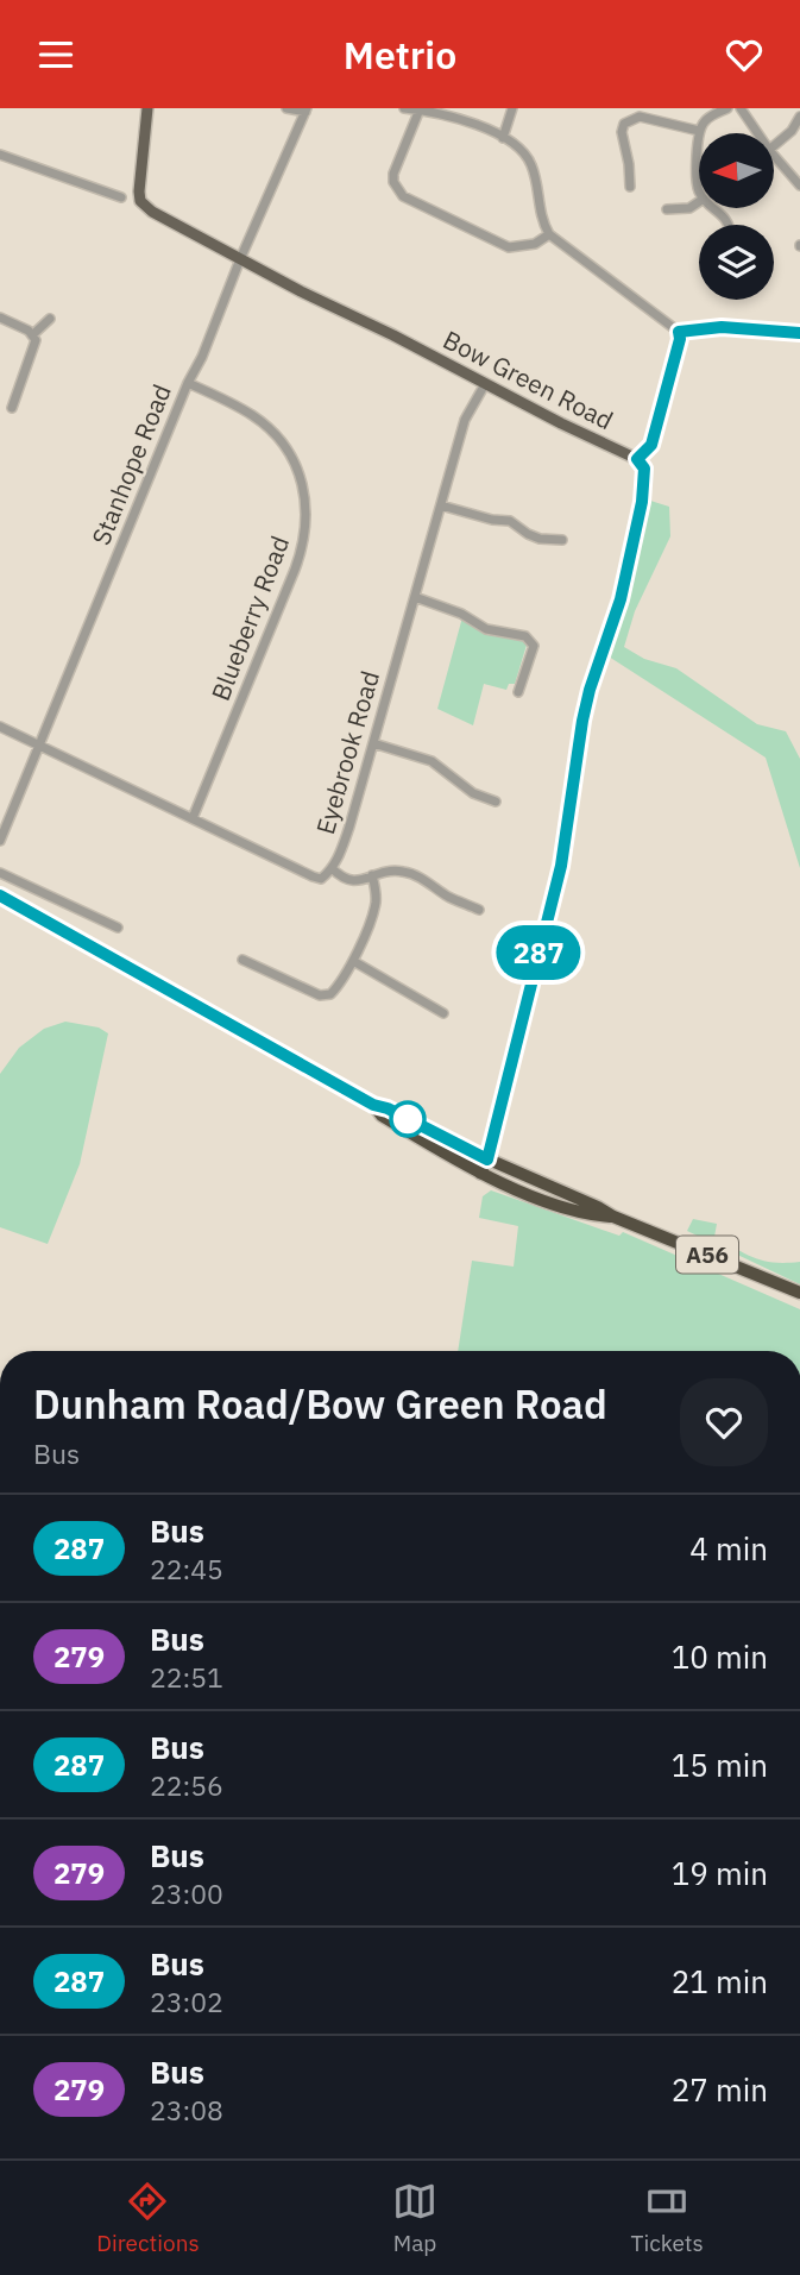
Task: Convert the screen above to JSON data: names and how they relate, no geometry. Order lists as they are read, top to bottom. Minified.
{"streets":{"highway":["A56"],"main road":["Bow Green Road"],"street":["Stanhope Road","Blueberry Road","Eyebrook Road"]},"crossings":[["Bow Green Road","Stanhope Road"],["Bow Green Road","Eyebrook Road"],["Stanhope Road","Blueberry Road"],["Stanhope Road","Eyebrook Road"],["Blueberry Road","Eyebrook Road"]],"lines":["bus line 287"],"north":"left","page":{"header":"Metrio","on_map":"287","heading":["Dunham Road/Bow Green Road","Bus"],"list":[{"mark":"287","name":"Bus","note":"22:45","value":"4 min"},{"mark":"279","name":"Bus","note":"22:51","value":"10 min"},{"mark":"287","name":"Bus","note":"22:56","value":"15 min"},{"mark":"279","name":"Bus","note":"23:00","value":"19 min"},{"mark":"287","name":"Bus","note":"23:02","value":"21 min"},{"mark":"279","name":"Bus","note":"23:08","value":"27 min"}],"tabs":["Directions","Map","Tickets"]}}
